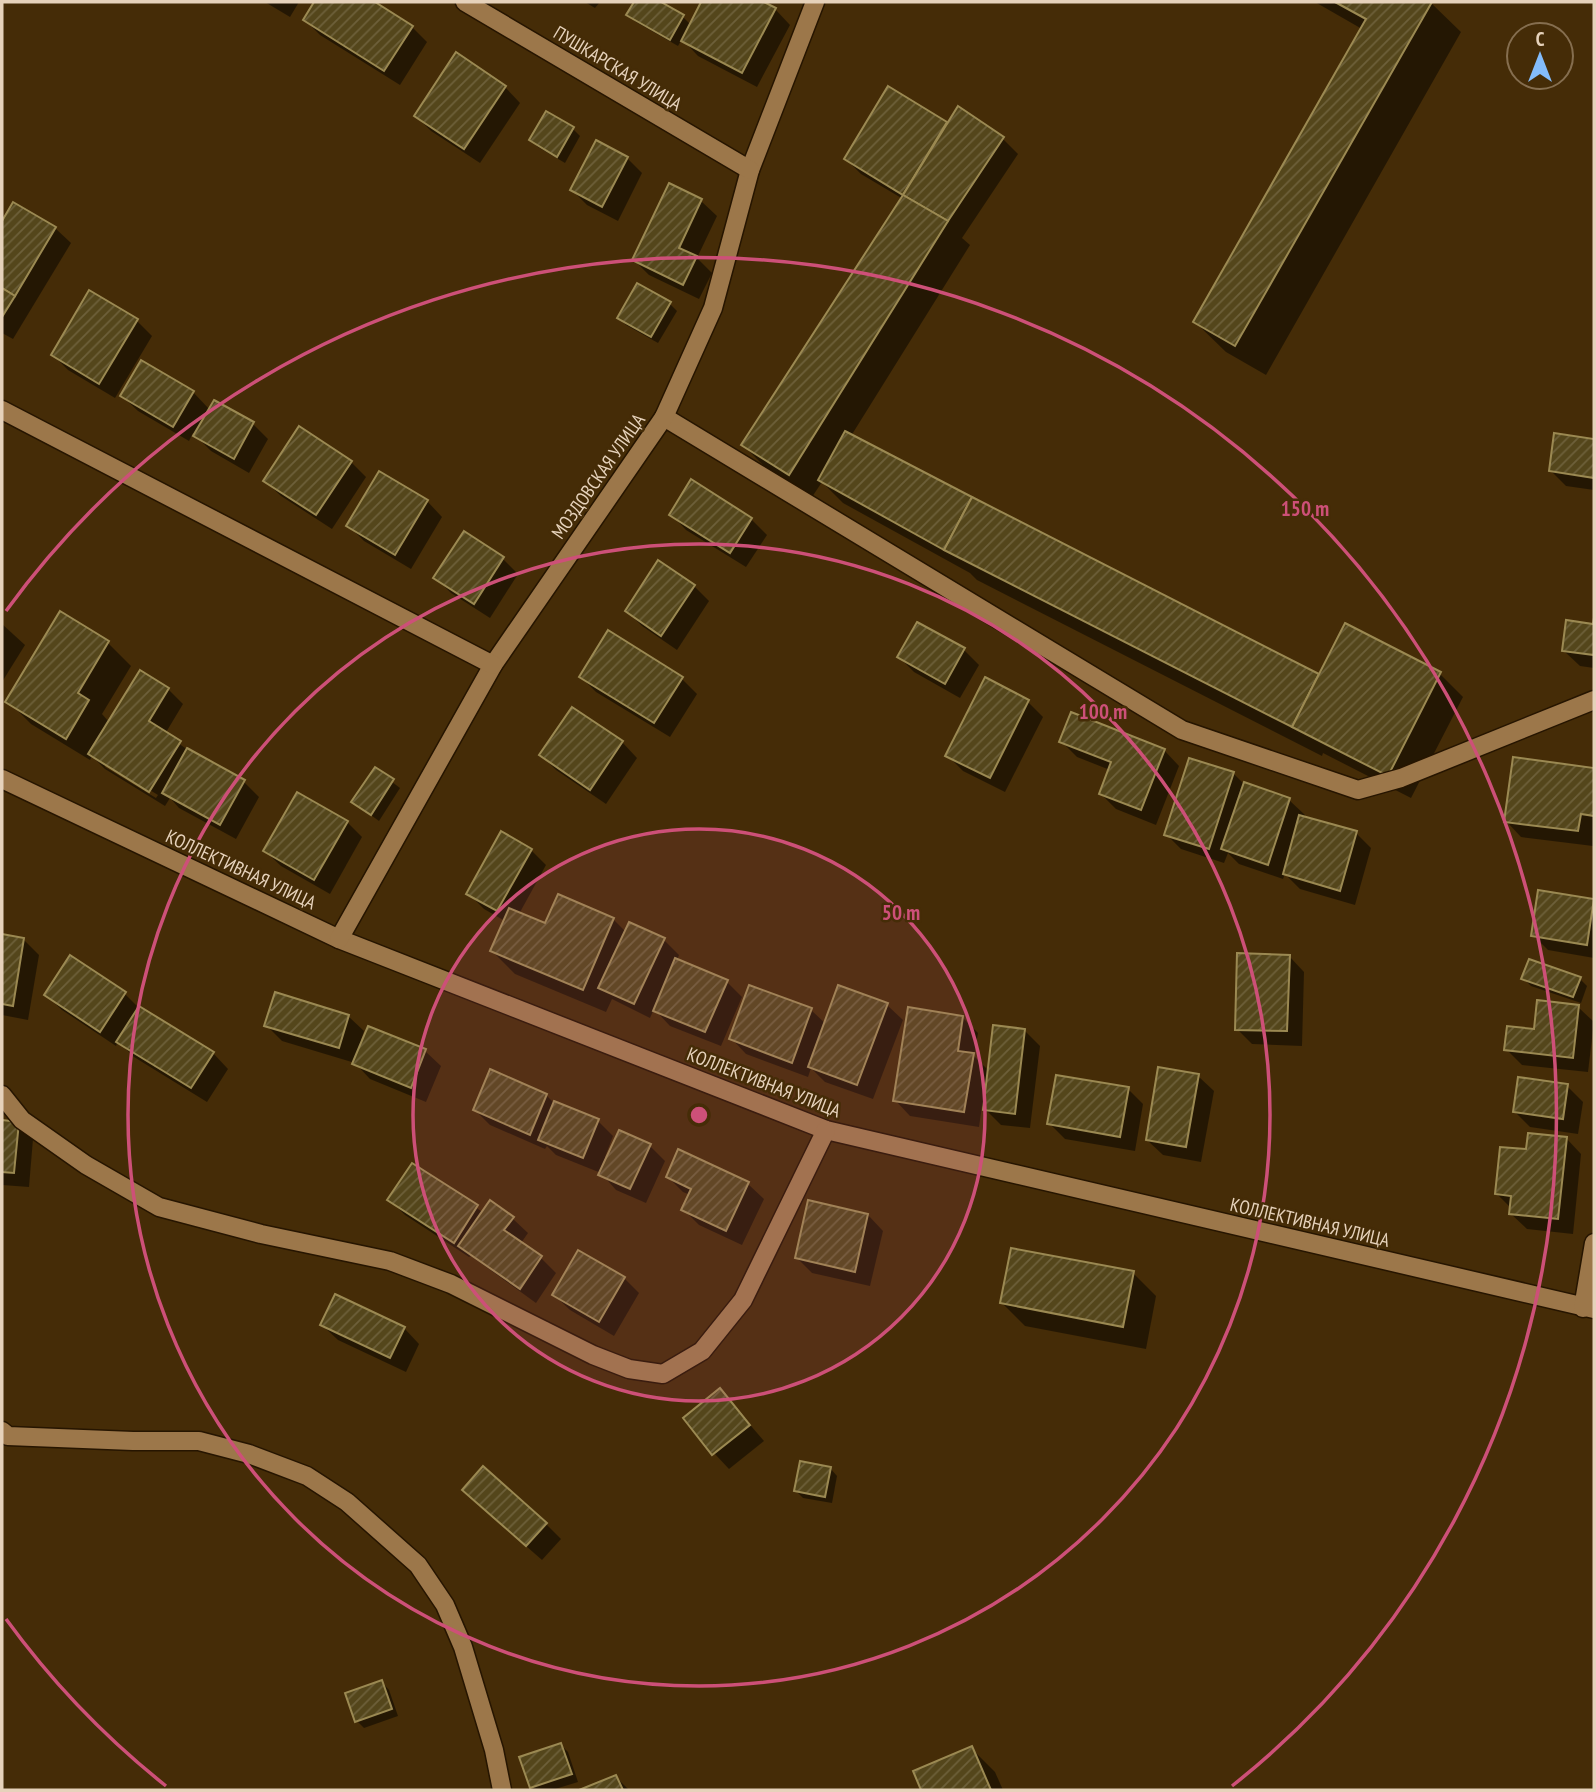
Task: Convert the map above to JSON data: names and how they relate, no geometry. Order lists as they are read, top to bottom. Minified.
{"streets":{"street":["ПУШКАРСКАЯ УЛИЦА","МОЗДОВСКАЯ УЛИЦА","КОЛЛЕКТИВНАЯ УЛИЦА"]},"crossings":[["ПУШКАРСКАЯ УЛИЦА","МОЗДОВСКАЯ УЛИЦА"],["МОЗДОВСКАЯ УЛИЦА","КОЛЛЕКТИВНАЯ УЛИЦА"]],"north":"top","rings":["150 m","100 m","50 m"]}
